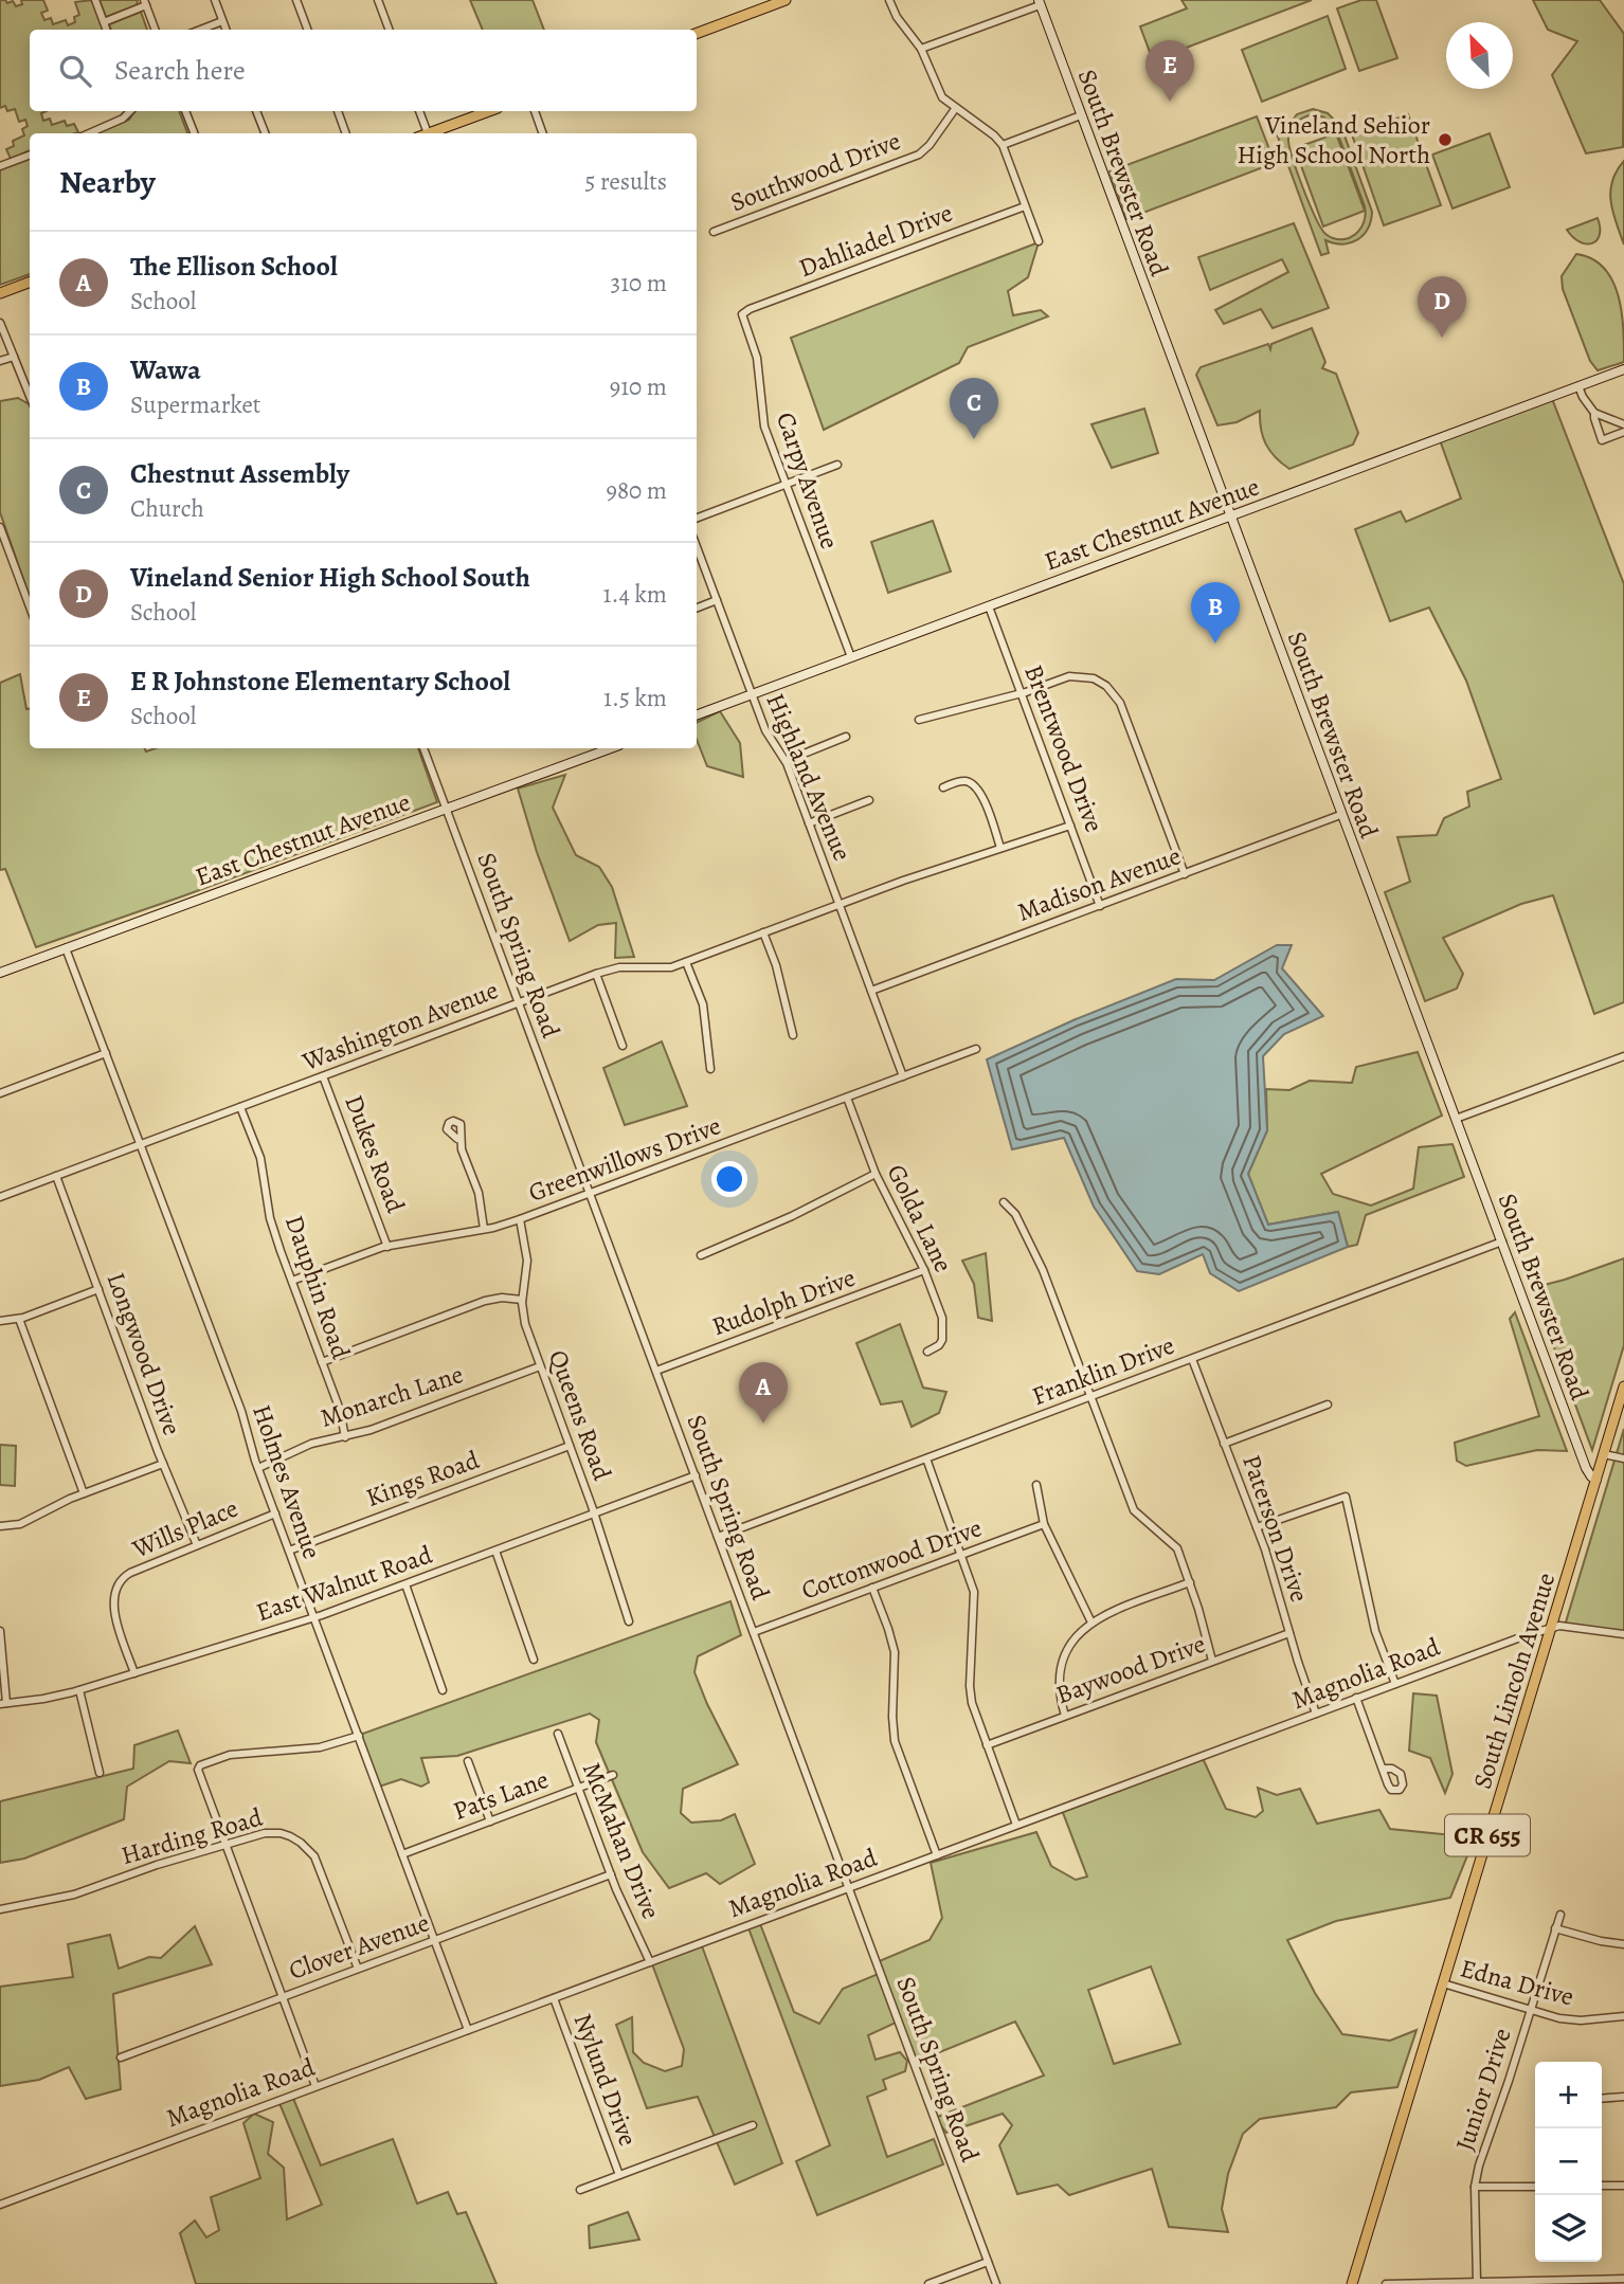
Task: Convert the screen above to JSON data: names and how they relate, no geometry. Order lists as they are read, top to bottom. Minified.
{"streets":{"main road":["South Lincoln Avenue","CR 655"],"street":["Southwood Drive","South Brewster Road","Dahliadel Drive","Carpy Avenue","East Chestnut Avenue","Brentwood Drive","Highland Avenue","Madison Avenue","South Spring Road","Washington Avenue","Dukes Road","Greenwillows Drive","Golda Lane","Dauphin Road","Rudolph Drive","Longwood Drive","Franklin Drive","Monarch Lane","Queens Road","Kings Road","Holmes Avenue","Wills Place","Paterson Drive","Cottonwood Drive","East Walnut Road","Baywood Drive","Magnolia Road","Pats Lane","Harding Road","McMahan Drive","Clover Avenue","Edna Drive","Nylund Drive","Junior Drive"]},"crossings":[["South Brewster Road","East Chestnut Avenue"],["South Brewster Road","Madison Avenue"],["South Brewster Road","Franklin Drive"],["South Brewster Road","South Lincoln Avenue"],["Dahliadel Drive","Carpy Avenue"],["Carpy Avenue","East Chestnut Avenue"],["East Chestnut Avenue","Brentwood Drive"],["East Chestnut Avenue","Highland Avenue"],["East Chestnut Avenue","South Spring Road"],["East Chestnut Avenue","Holmes Avenue"],["Brentwood Drive","Madison Avenue"],["Brentwood Drive","Washington Avenue"],["Highland Avenue","Madison Avenue"],["Highland Avenue","Washington Avenue"],["Highland Avenue","Greenwillows Drive"],["South Spring Road","Washington Avenue"],["South Spring Road","Greenwillows Drive"],["South Spring Road","Rudolph Drive"],["South Spring Road","Franklin Drive"],["South Spring Road","Cottonwood Drive"],["South Spring Road","East Walnut Road"],["South Spring Road","Magnolia Road"],["Washington Avenue","Dukes Road"],["Washington Avenue","Dauphin Road"],["Washington Avenue","Longwood Drive"],["Washington Avenue","Holmes Avenue"],["Dukes Road","Greenwillows Drive"],["Greenwillows Drive","Golda Lane"],["Greenwillows Drive","Dauphin Road"],["Greenwillows Drive","Queens Road"],["Golda Lane","Rudolph Drive"],["Dauphin Road","Monarch Lane"],["Longwood Drive","Wills Place"],["Franklin Drive","Paterson Drive"],["Monarch Lane","Queens Road"],["Monarch Lane","Holmes Avenue"],["Queens Road","Kings Road"],["Queens Road","East Walnut Road"],["Kings Road","Holmes Avenue"],["Holmes Avenue","Wills Place"],["Holmes Avenue","East Walnut Road"],["Holmes Avenue","Magnolia Road"],["Holmes Avenue","Pats Lane"],["Holmes Avenue","Clover Avenue"],["Wills Place","East Walnut Road"],["Paterson Drive","Baywood Drive"],["Paterson Drive","Magnolia Road"],["Magnolia Road","South Lincoln Avenue"],["Magnolia Road","McMahan Drive"],["Magnolia Road","Nylund Drive"],["South Lincoln Avenue","Edna Drive"],["Pats Lane","McMahan Drive"],["Harding Road","Clover Avenue"],["McMahan Drive","Clover Avenue"],["Edna Drive","Junior Drive"]],"places":["Vineland Sehior High School North"],"north":"top left","page":{"search":"Search here","pins":["E","D","C","B","A"],"heading":["Nearby","5 results"],"list":[{"mark":"A","name":"The Ellison School","note":"School","value":"310 m"},{"mark":"B","name":"Wawa","note":"Supermarket","value":"910 m"},{"mark":"C","name":"Chestnut Assembly","note":"Church","value":"980 m"},{"mark":"D","name":"Vineland Senior High School South","note":"School","value":"1.4 km"},{"mark":"E","name":"E R Johnstone Elementary School","note":"School","value":"1.5 km"}],"map_buttons":["+","−"]}}
